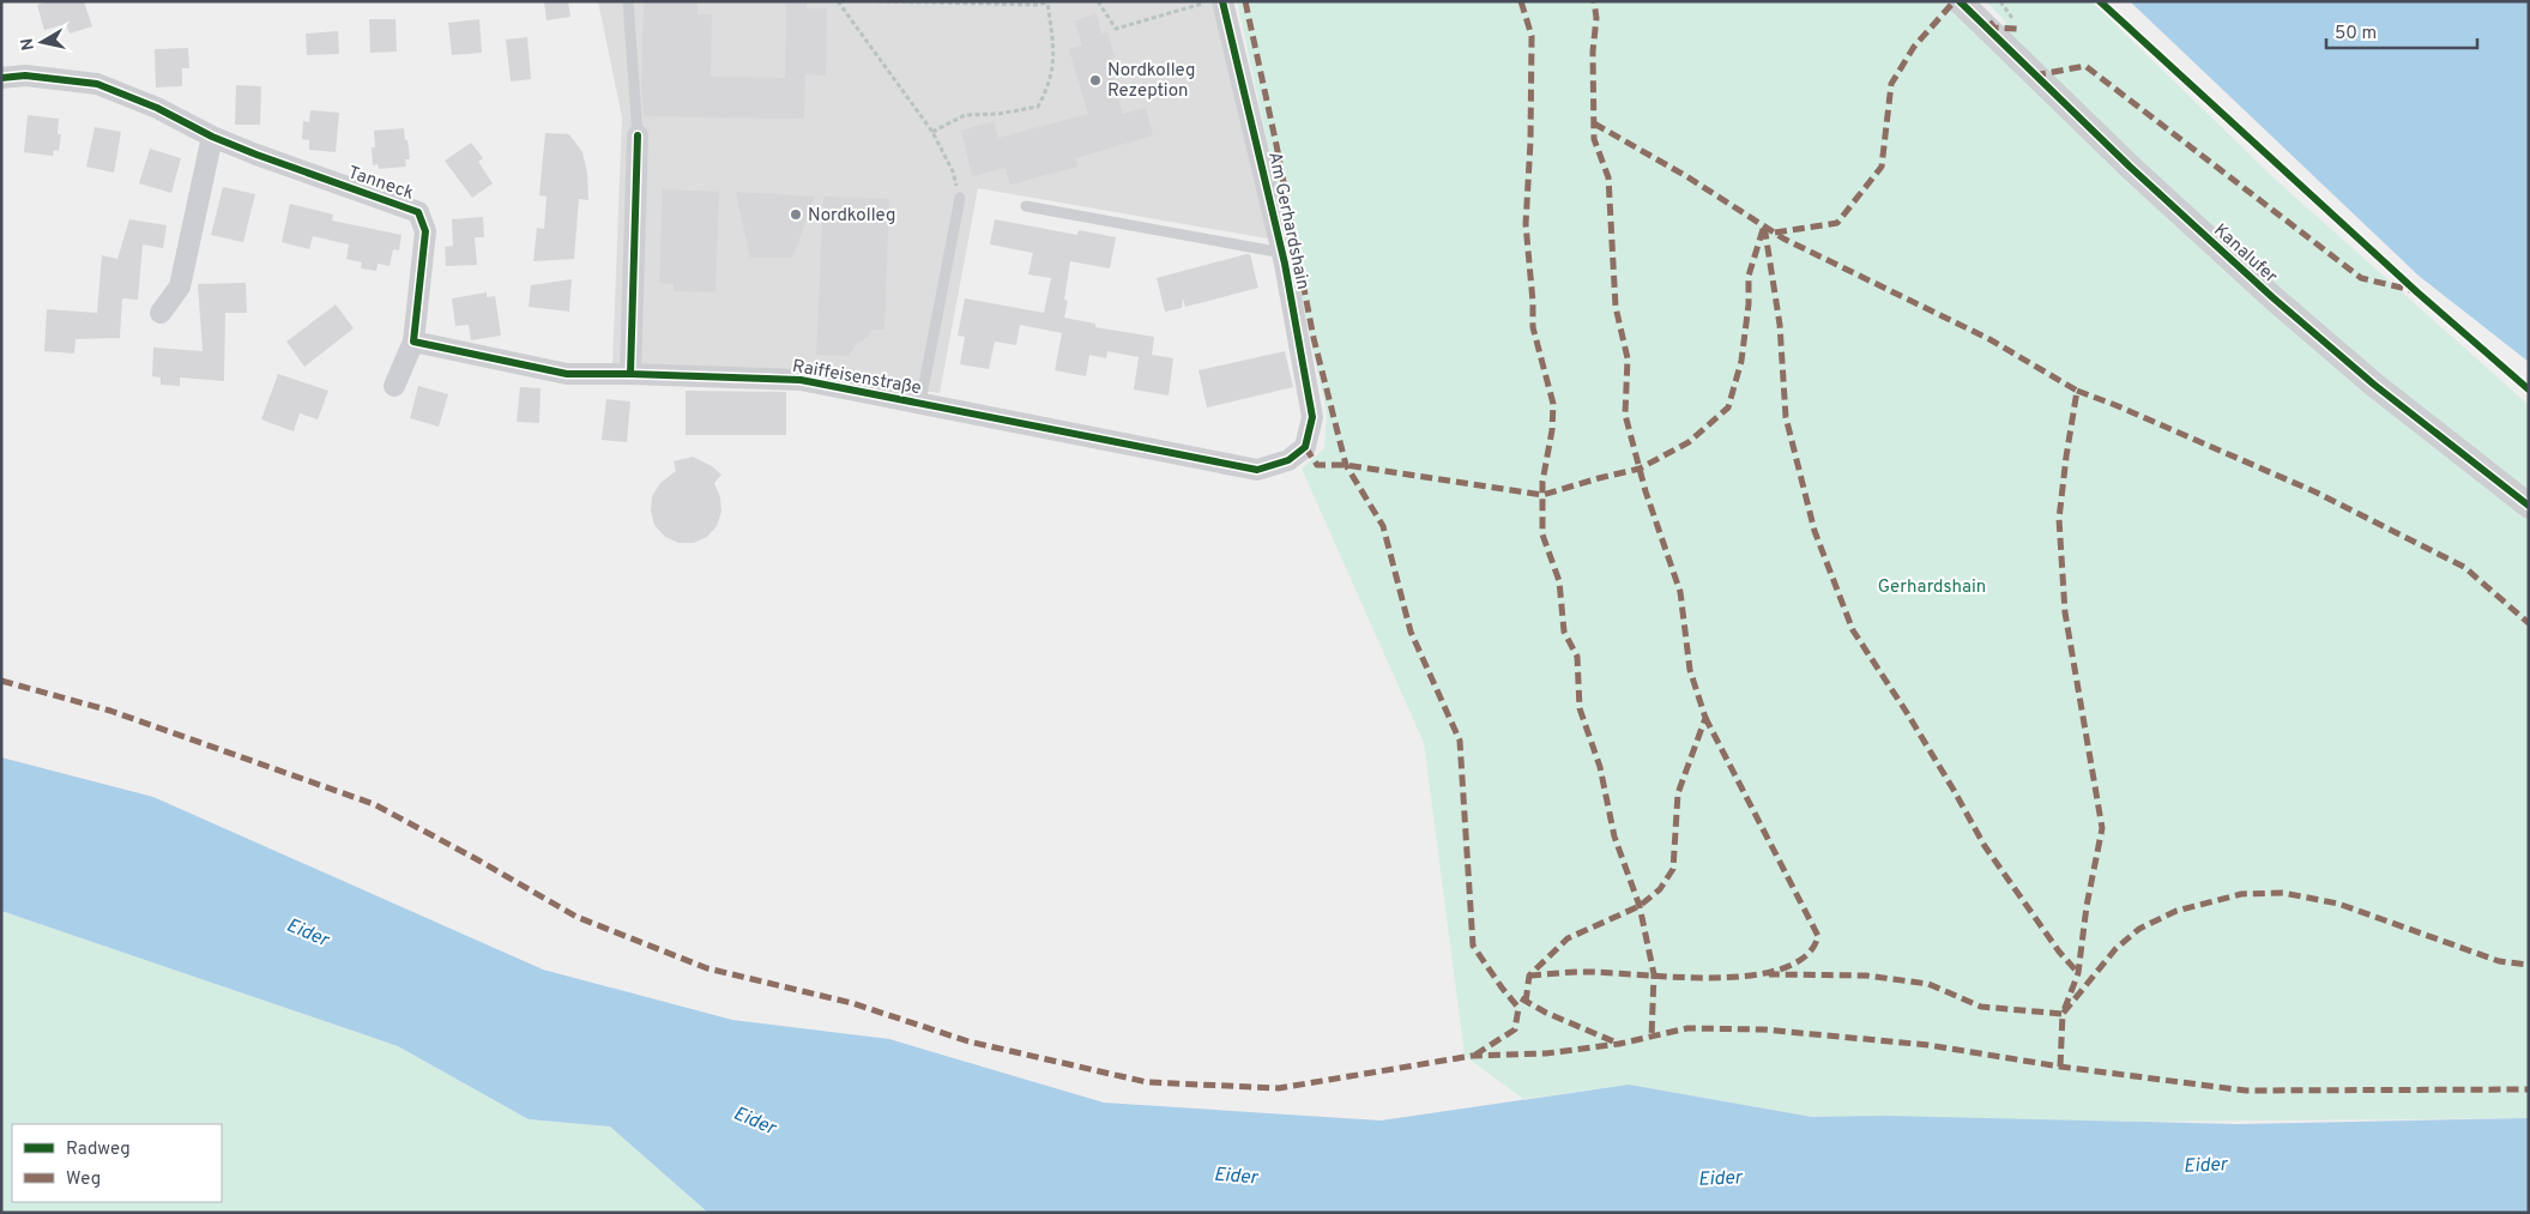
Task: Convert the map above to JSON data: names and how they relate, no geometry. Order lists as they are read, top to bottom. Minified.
{"streets":{"street":["Tanneck","Am Gerhardshain","Kanalufer","Raiffeisenstraße"]},"crossings":[["Am Gerhardshain","Raiffeisenstraße"]],"water":["Eider"],"parks":["Gerhardshain"],"places":["Nordkolleg Rezeption","Nordkolleg"],"legend":["Radweg","Weg"],"scale_bar":"50 m","north":"left"}
